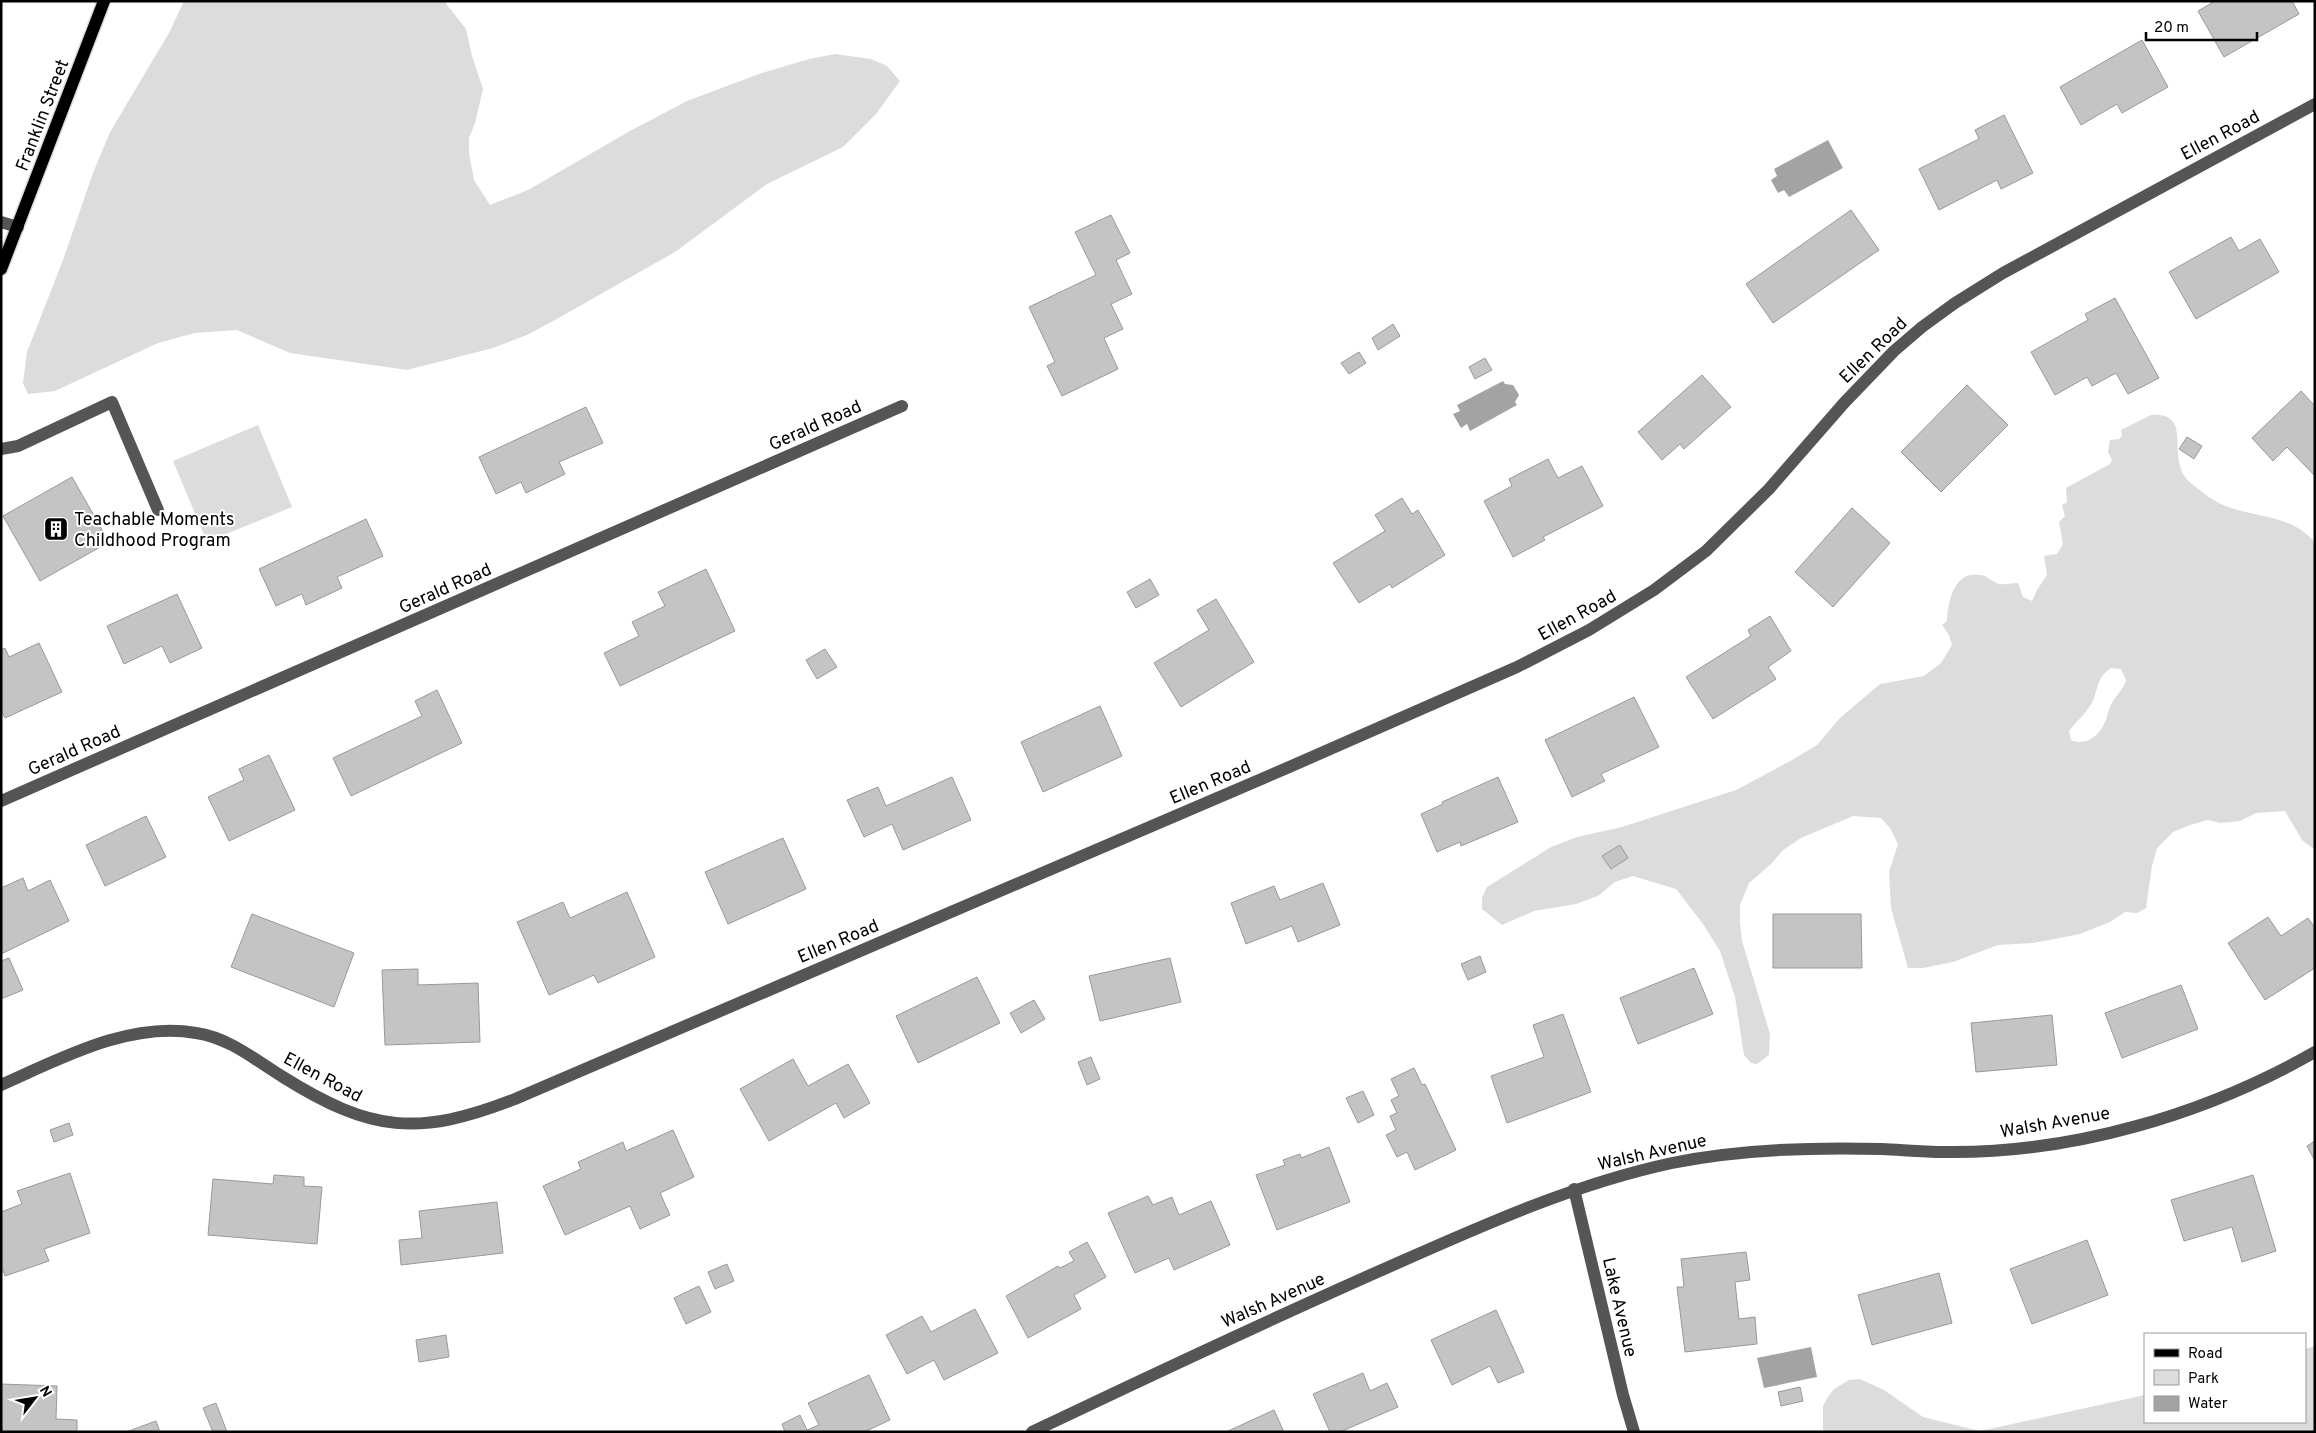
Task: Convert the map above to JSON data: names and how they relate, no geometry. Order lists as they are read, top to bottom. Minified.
{"streets":{"main road":["Franklin Street"],"street":["Ellen Road","Gerald Road","Walsh Avenue","Lake Avenue"]},"crossings":[["Walsh Avenue","Lake Avenue"]],"places":{"building":["Teachable Moments Childhood Program"]},"legend":["Road","Park","Water"],"scale_bar":"20 m","north":"top right"}
